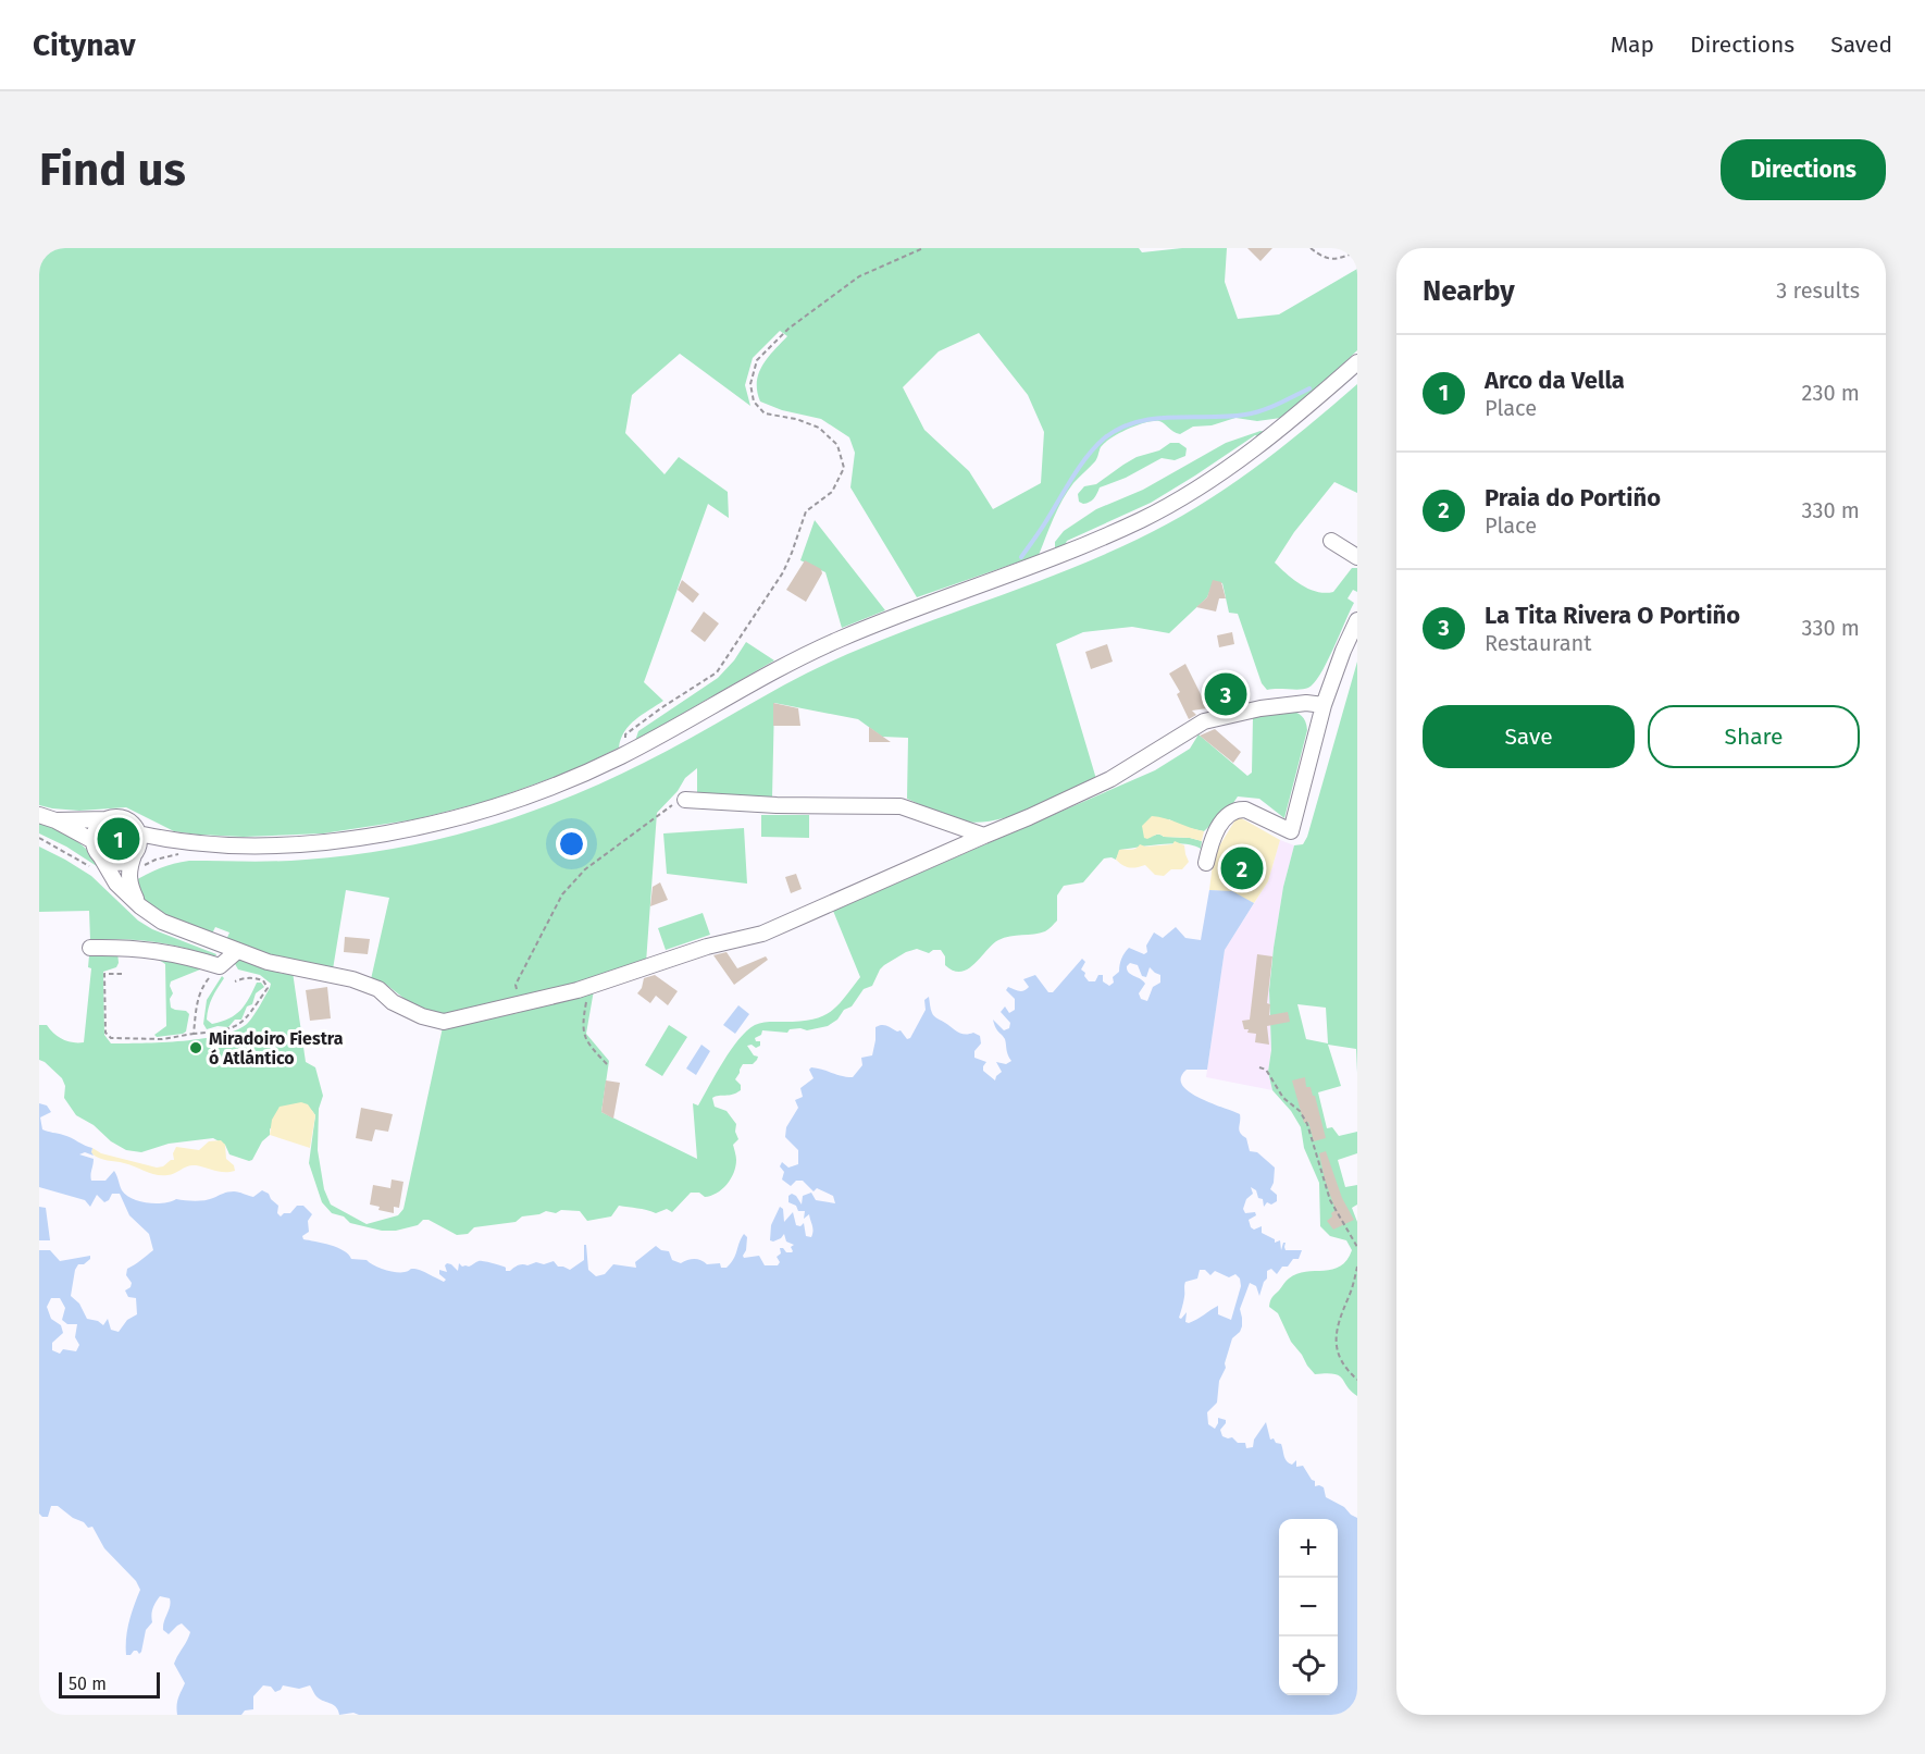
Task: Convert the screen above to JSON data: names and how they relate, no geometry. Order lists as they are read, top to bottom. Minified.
{"places":["Miradoiro Fiestra ó Atlántico"],"scale_bar":"50 m","page":{"header":"Citynav","nav":["Map","Directions","Saved"],"buttons":["Directions",["Save","Share"]],"title":"Find us","heading":["Nearby","3 results"],"list":[{"mark":"1","name":"Arco da Vella","note":"Place","value":"230 m"},{"mark":"2","name":"Praia do Portiño","note":"Place","value":"330 m"},{"mark":"3","name":"La Tita Rivera O Portiño","note":"Restaurant","value":"330 m"}],"pins":["3","1","2"],"map_buttons":["+","−"],"scale":"50 m"}}
